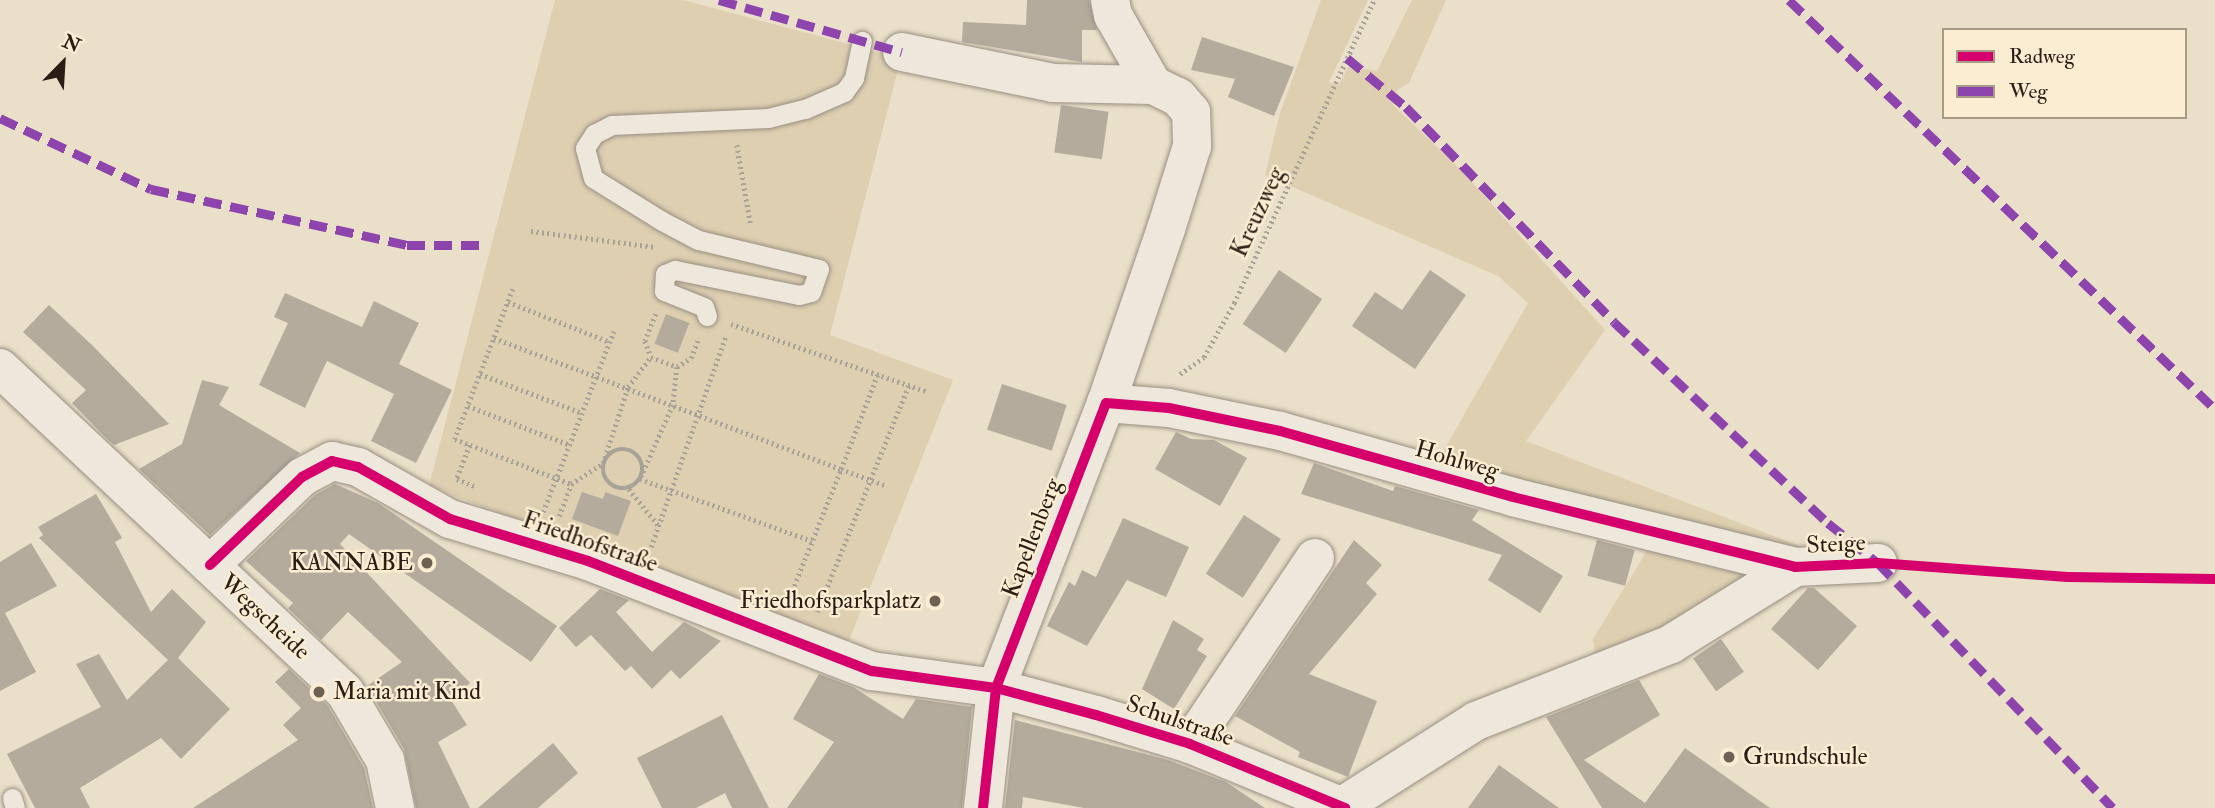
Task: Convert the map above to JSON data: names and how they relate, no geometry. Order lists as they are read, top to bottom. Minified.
{"streets":{"street":["Hohlweg","Kapellenberg","Friedhofstraße","Steige","Wegscheide","Schulstraße"],"path":["Kreuzweg"]},"crossings":[["Kreuzweg","Hohlweg"],["Kreuzweg","Kapellenberg"],["Hohlweg","Kapellenberg"],["Hohlweg","Steige"],["Kapellenberg","Friedhofstraße"],["Kapellenberg","Schulstraße"],["Friedhofstraße","Wegscheide"],["Friedhofstraße","Schulstraße"],["Steige","Schulstraße"]],"places":["KANNABE","Friedhofsparkplatz","Maria mit Kind","Grundschule"],"legend":["Radweg","Weg"],"north":"top right"}
